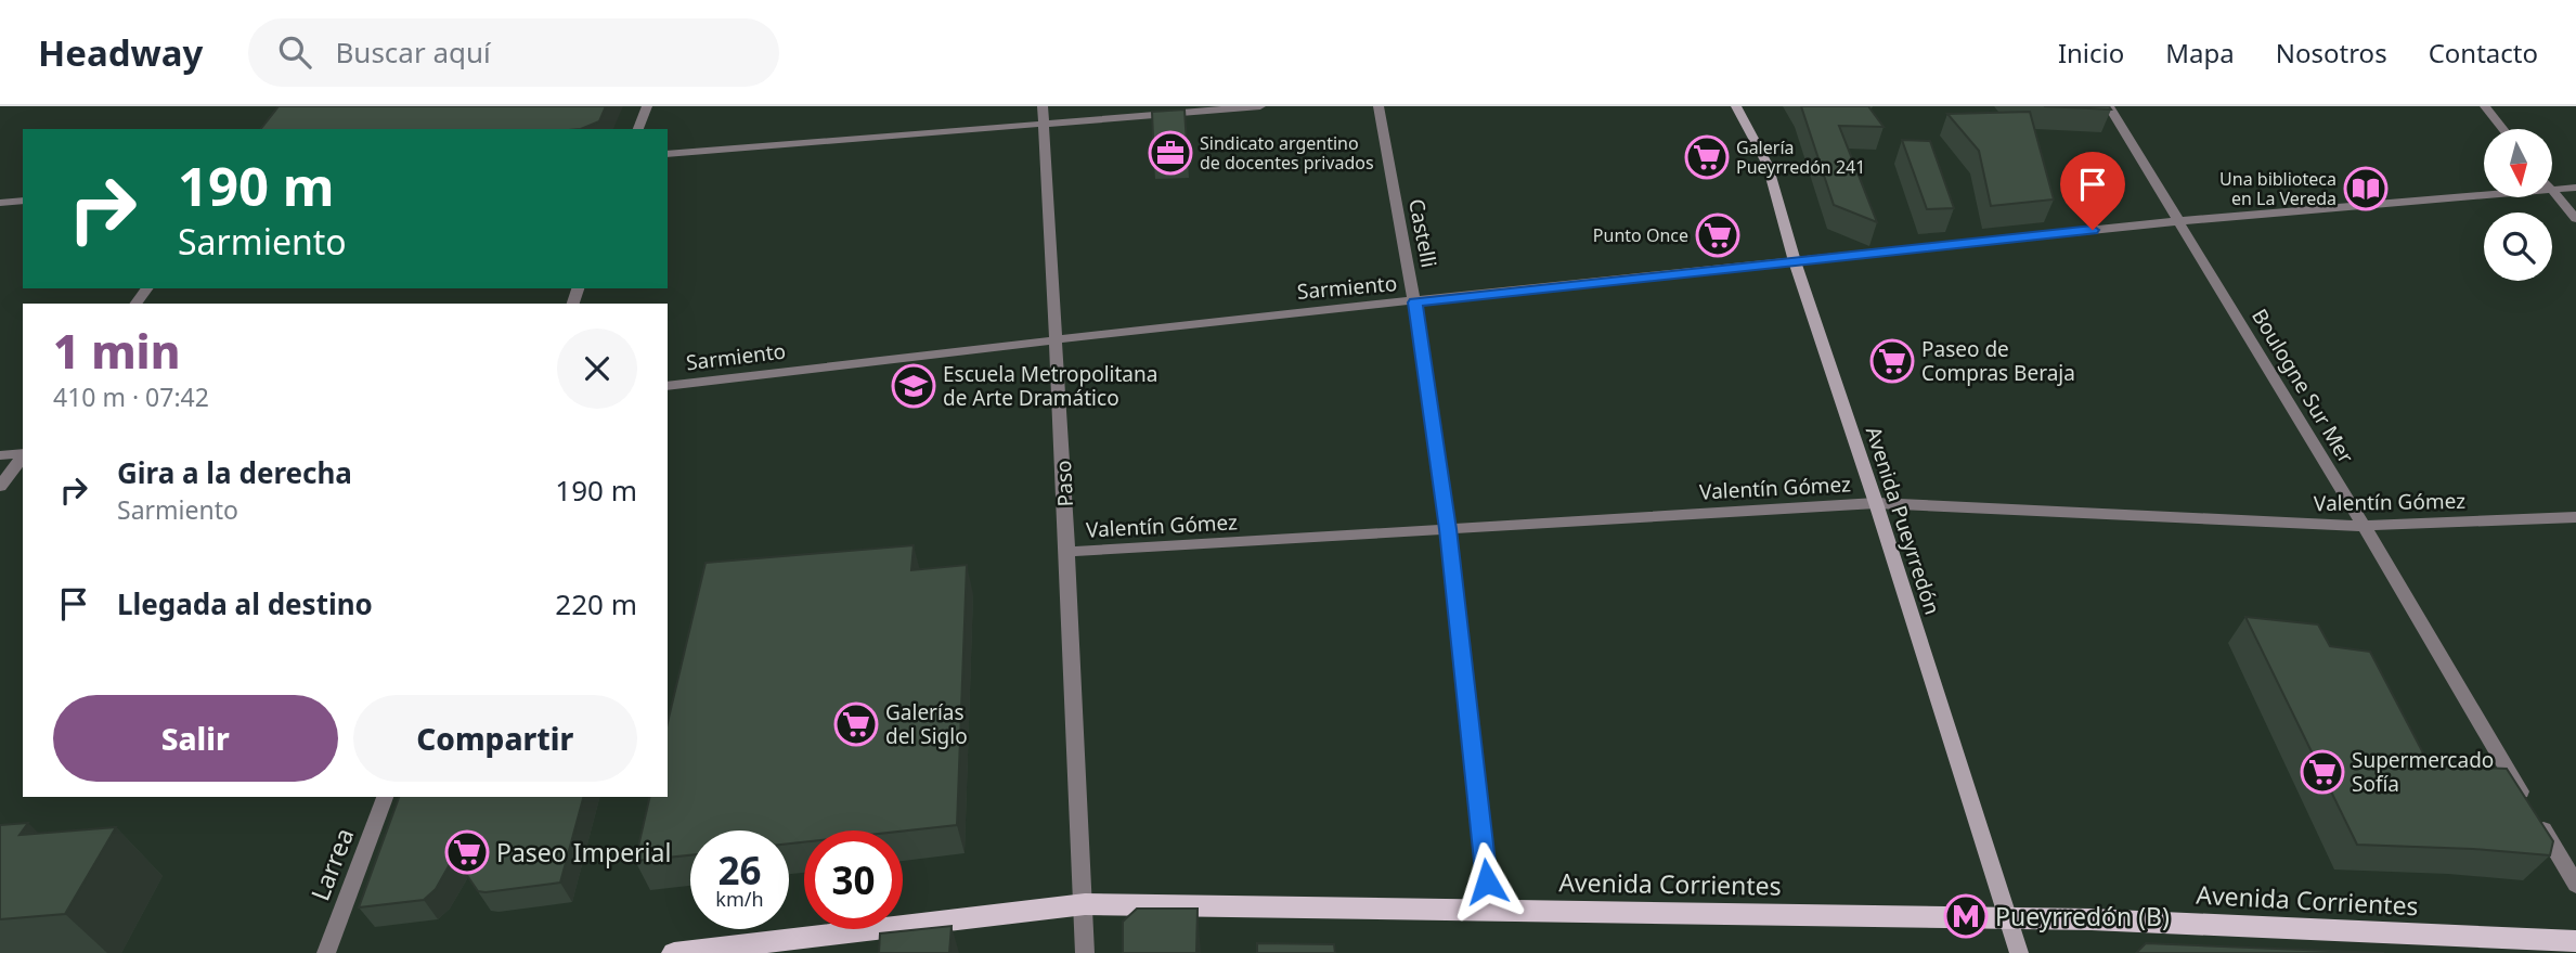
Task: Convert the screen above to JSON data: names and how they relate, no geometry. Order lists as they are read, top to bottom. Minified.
{"streets":{"main road":["Avenida Pueyrredón","Avenida Corrientes"],"street":["Castelli","Sarmiento","Boulogne Sur Mer","Paso","Valentín Gómez","Larrea"]},"crossings":[["Castelli","Sarmiento"],["Castelli","Valentín Gómez"],["Castelli","Avenida Corrientes"],["Sarmiento","Boulogne Sur Mer"],["Sarmiento","Paso"],["Sarmiento","Avenida Pueyrredón"],["Boulogne Sur Mer","Valentín Gómez"],["Paso","Valentín Gómez"],["Paso","Avenida Corrientes"],["Valentín Gómez","Avenida Pueyrredón"],["Avenida Pueyrredón","Avenida Corrientes"]],"places":{"office":["Sindicato argentino de docentes privados"],"supermarket":["Galería Pueyrredón 241","Punto Once","Paseo de Compras Beraja","Galerías del Siglo","Supermercado Sofía","Paseo Imperial"],"library":["Una biblioteca en La Vereda"],"school or university":["Escuela Metropolitana de Arte Dramático"],"metro station":["Pueyrredón (B)"]},"north":"bottom","page":{"header":"Headway","search":"Buscar aquí","nav":["Inicio","Mapa","Nosotros","Contacto"],"turn":["190 m","Sarmiento"],"heading":["1 min","410 m · 07:42"],"list":[{"name":"Gira a la derecha","note":"Sarmiento","value":"190 m"},{"name":"Llegada al destino","value":"220 m"}],"buttons":["Salir","Compartir"],"speed":"26 km/h","limit":"30"}}
